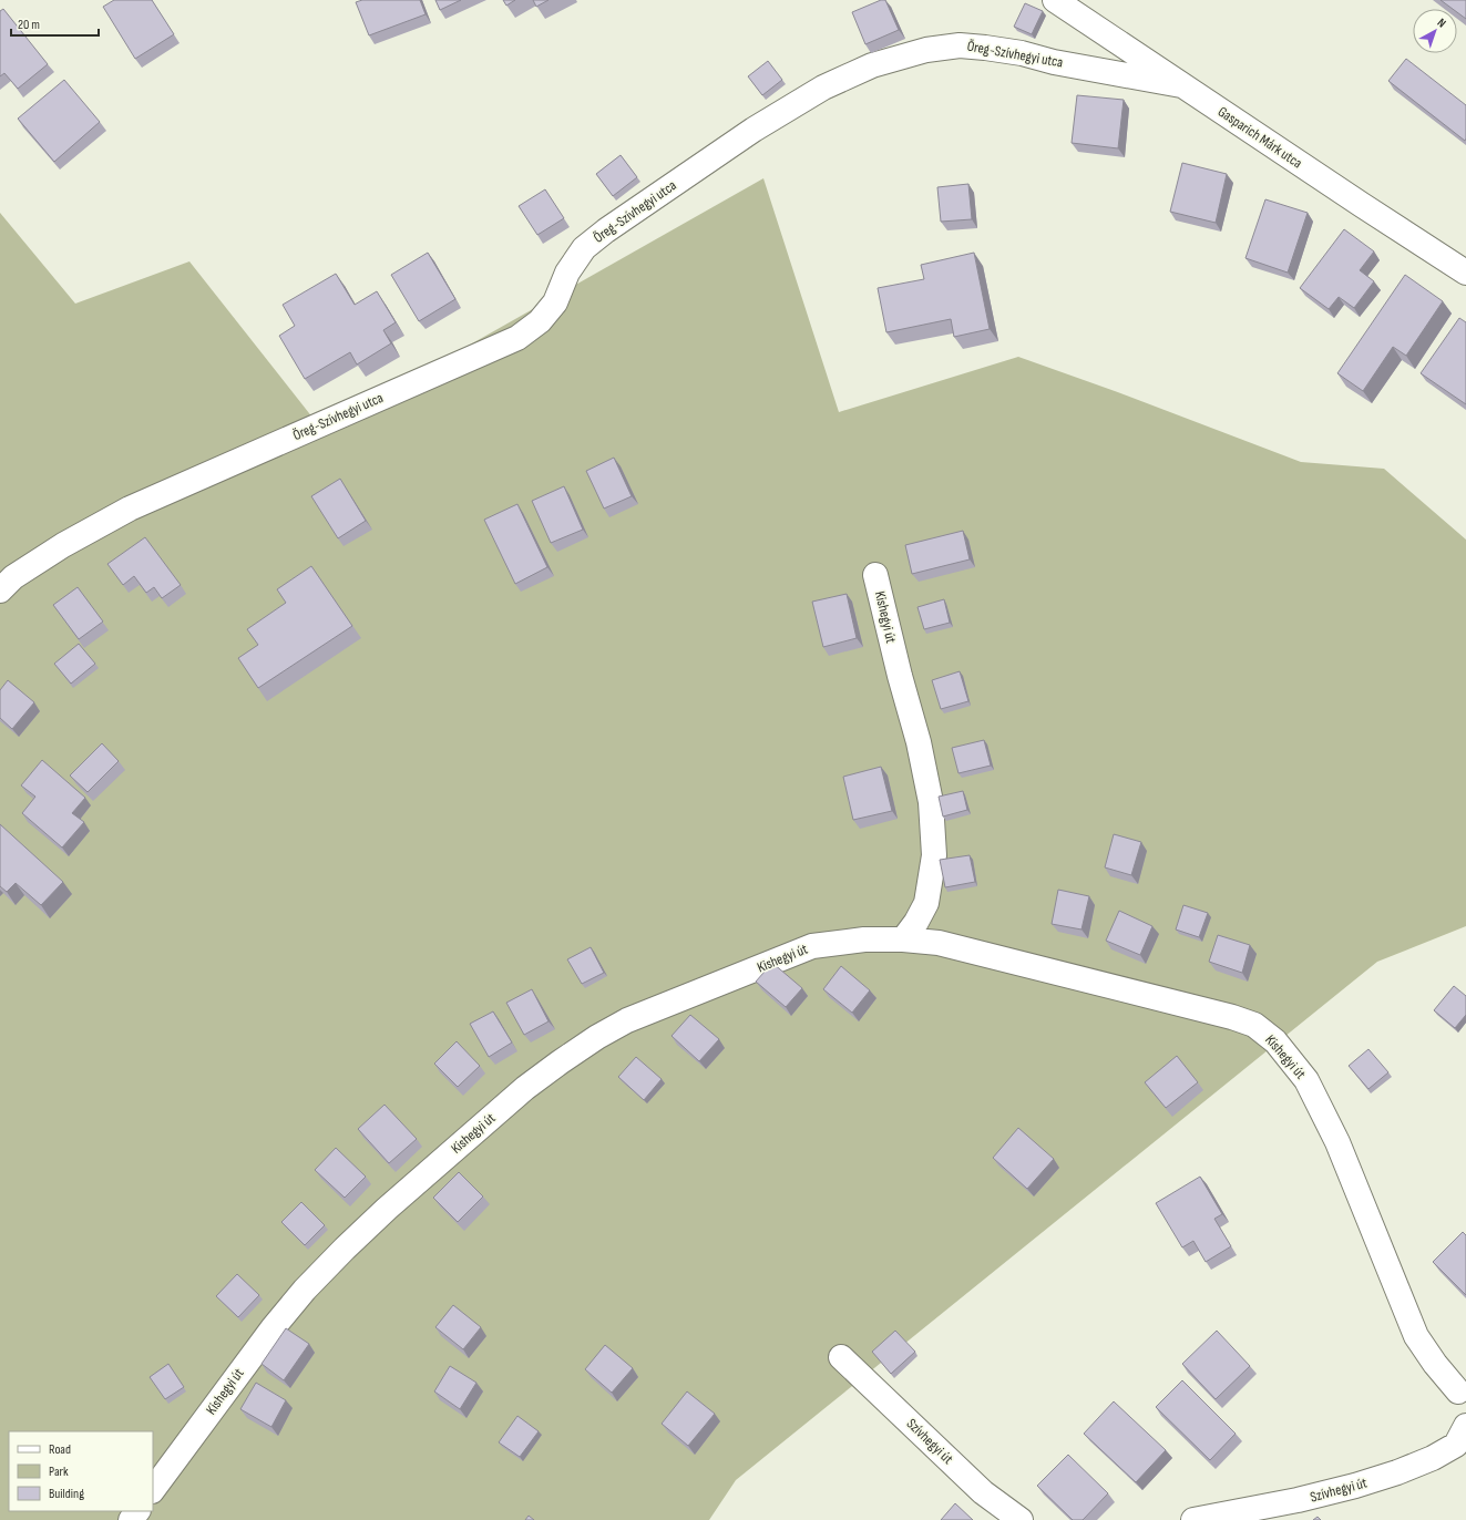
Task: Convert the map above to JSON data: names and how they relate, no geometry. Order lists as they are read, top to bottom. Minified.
{"streets":{"street":["Öreg-Szívhegyi utca","Gasparich Márk utca","Kishegyi út","Szívhegyi út"]},"crossings":[["Öreg-Szívhegyi utca","Gasparich Márk utca"]],"legend":["Road","Park","Building"],"scale_bar":"20 m","north":"top right"}
